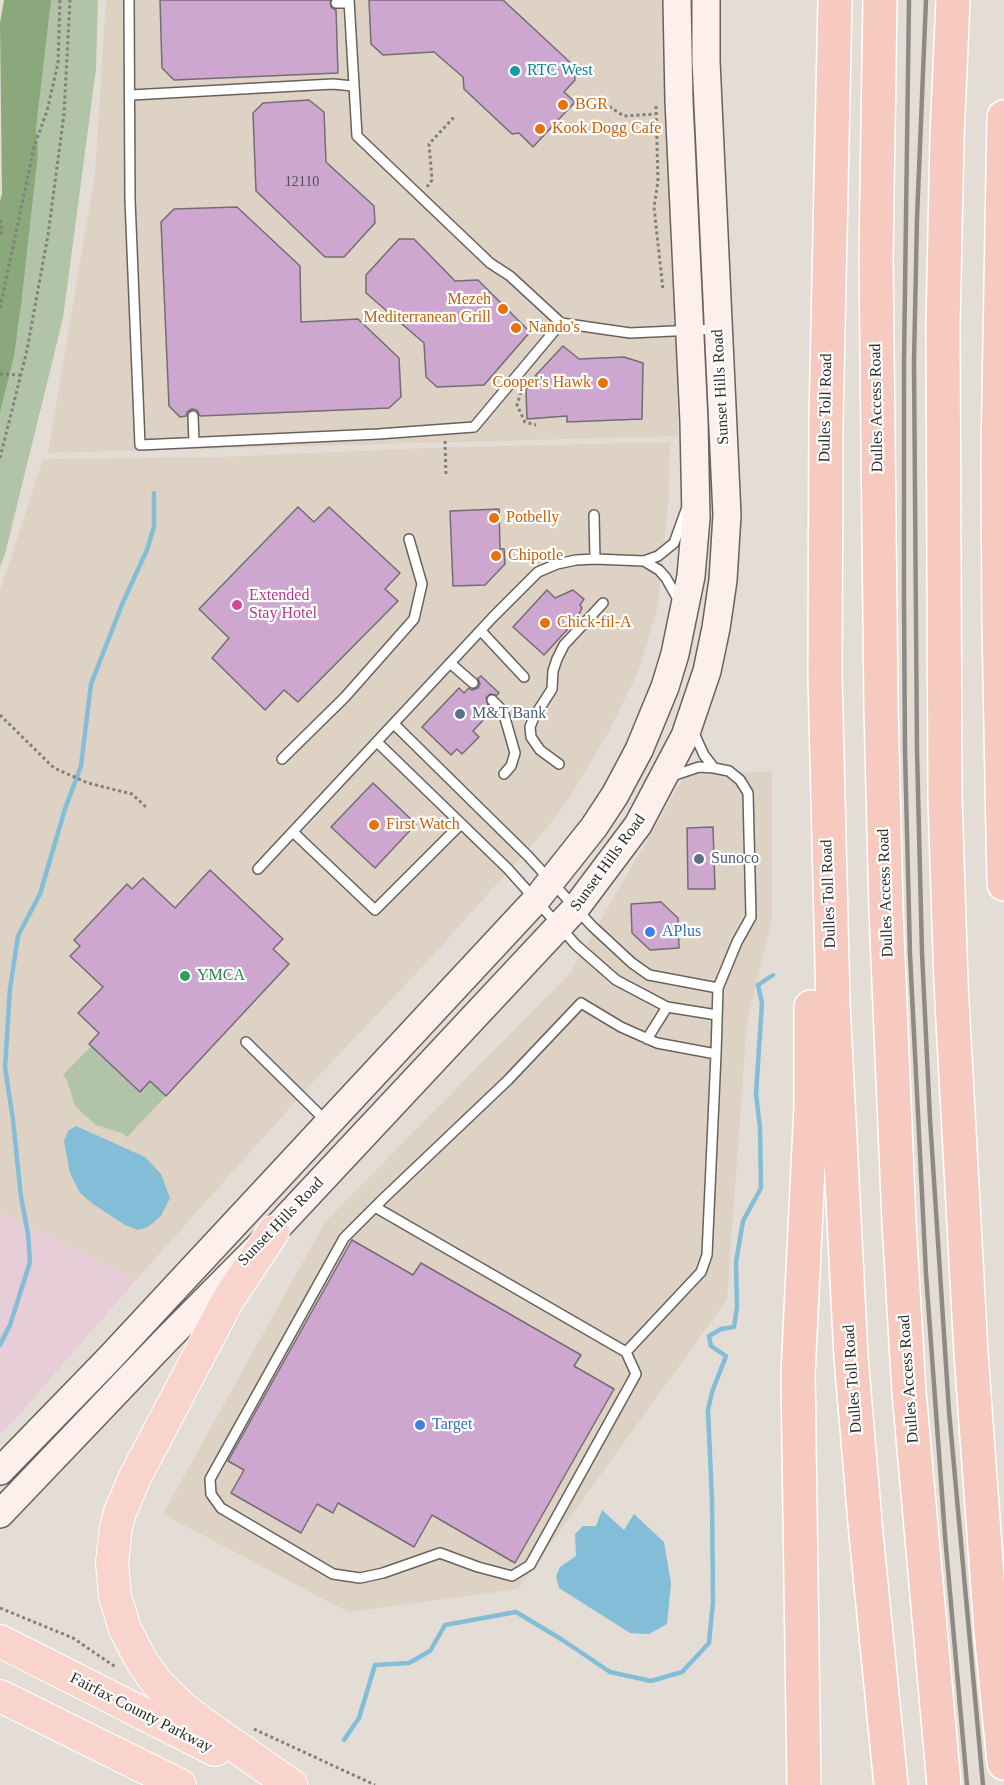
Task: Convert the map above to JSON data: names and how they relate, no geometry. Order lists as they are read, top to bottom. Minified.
{"streets":{"highway":["Dulles Toll Road","Dulles Access Road","Fairfax County Parkway"],"main road":["Sunset Hills Road"]},"places":["RTC West","BGR","Kook Dogg Cafe","Mezeh Mediterranean Grill","Nando's","Cooper's Hawk","Potbelly","Chipotle","Extended Stay Hotel","Chick-fil-A","M&T Bank","First Watch","Sunoco","APlus","YMCA","Target"],"house_numbers":["12110"]}
